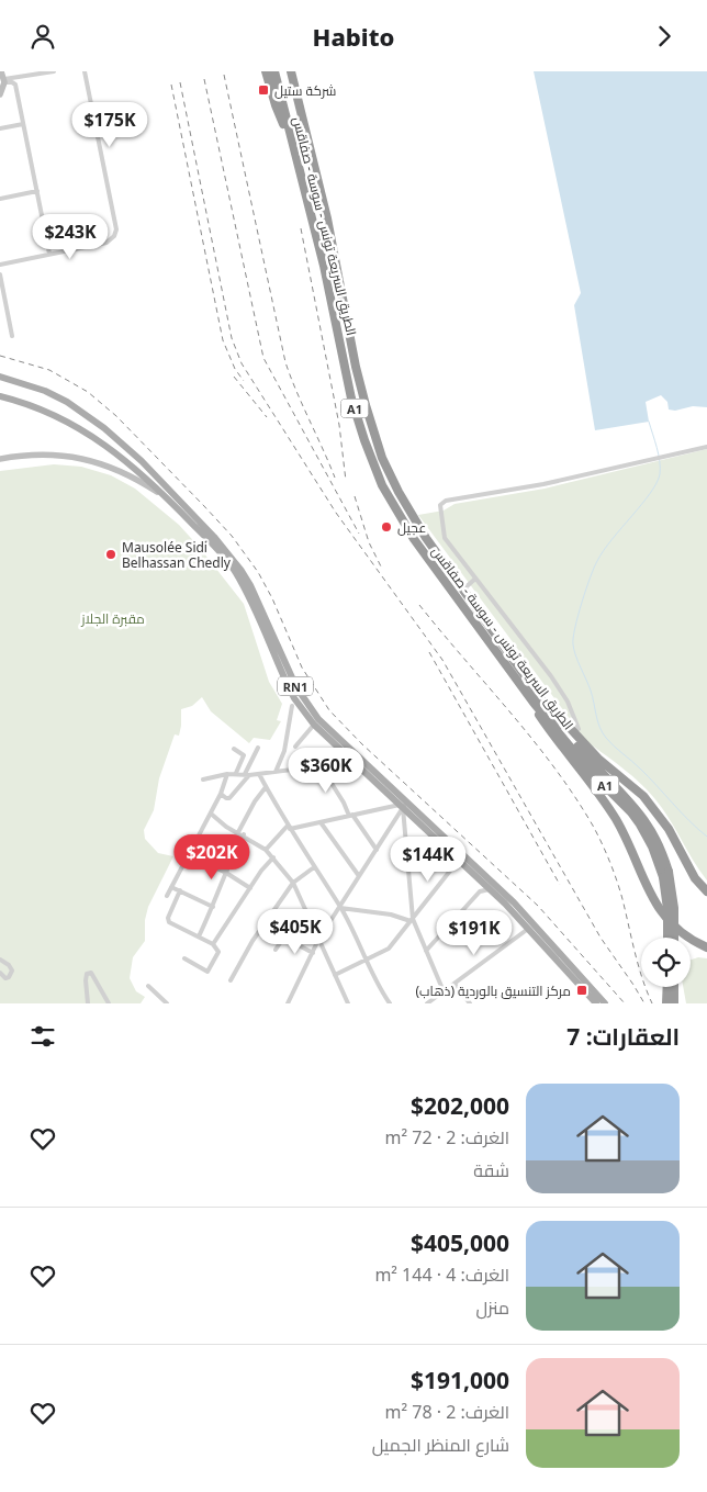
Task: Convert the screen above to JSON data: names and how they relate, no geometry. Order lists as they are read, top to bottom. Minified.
{"streets":{"highway":["الطريق السريعة تونس - سوسة - صفاقس","A1"],"main road":["RN1"]},"parks":["مقبرة الجلاز"],"places":{"transit":["شركة ستيل","مركز التنسيق بالوردية (ذهاب)"],"other":["عجيل","Mausolée Sidi Belhassan Chedly"]},"page":{"header":"Habito","price":["$175K","$243K","$360K","$202K","$144K","$405K","$191K"],"heading":"العقارات: 7","list":[{"name":"$202,000","note":"الغرف: 2 · 72 m² · شقة"},{"name":"$405,000","note":"الغرف: 4 · 144 m² · منزل"},{"name":"$191,000","note":"الغرف: 2 · 78 m² · شارع المنظر الجميل"}]}}
